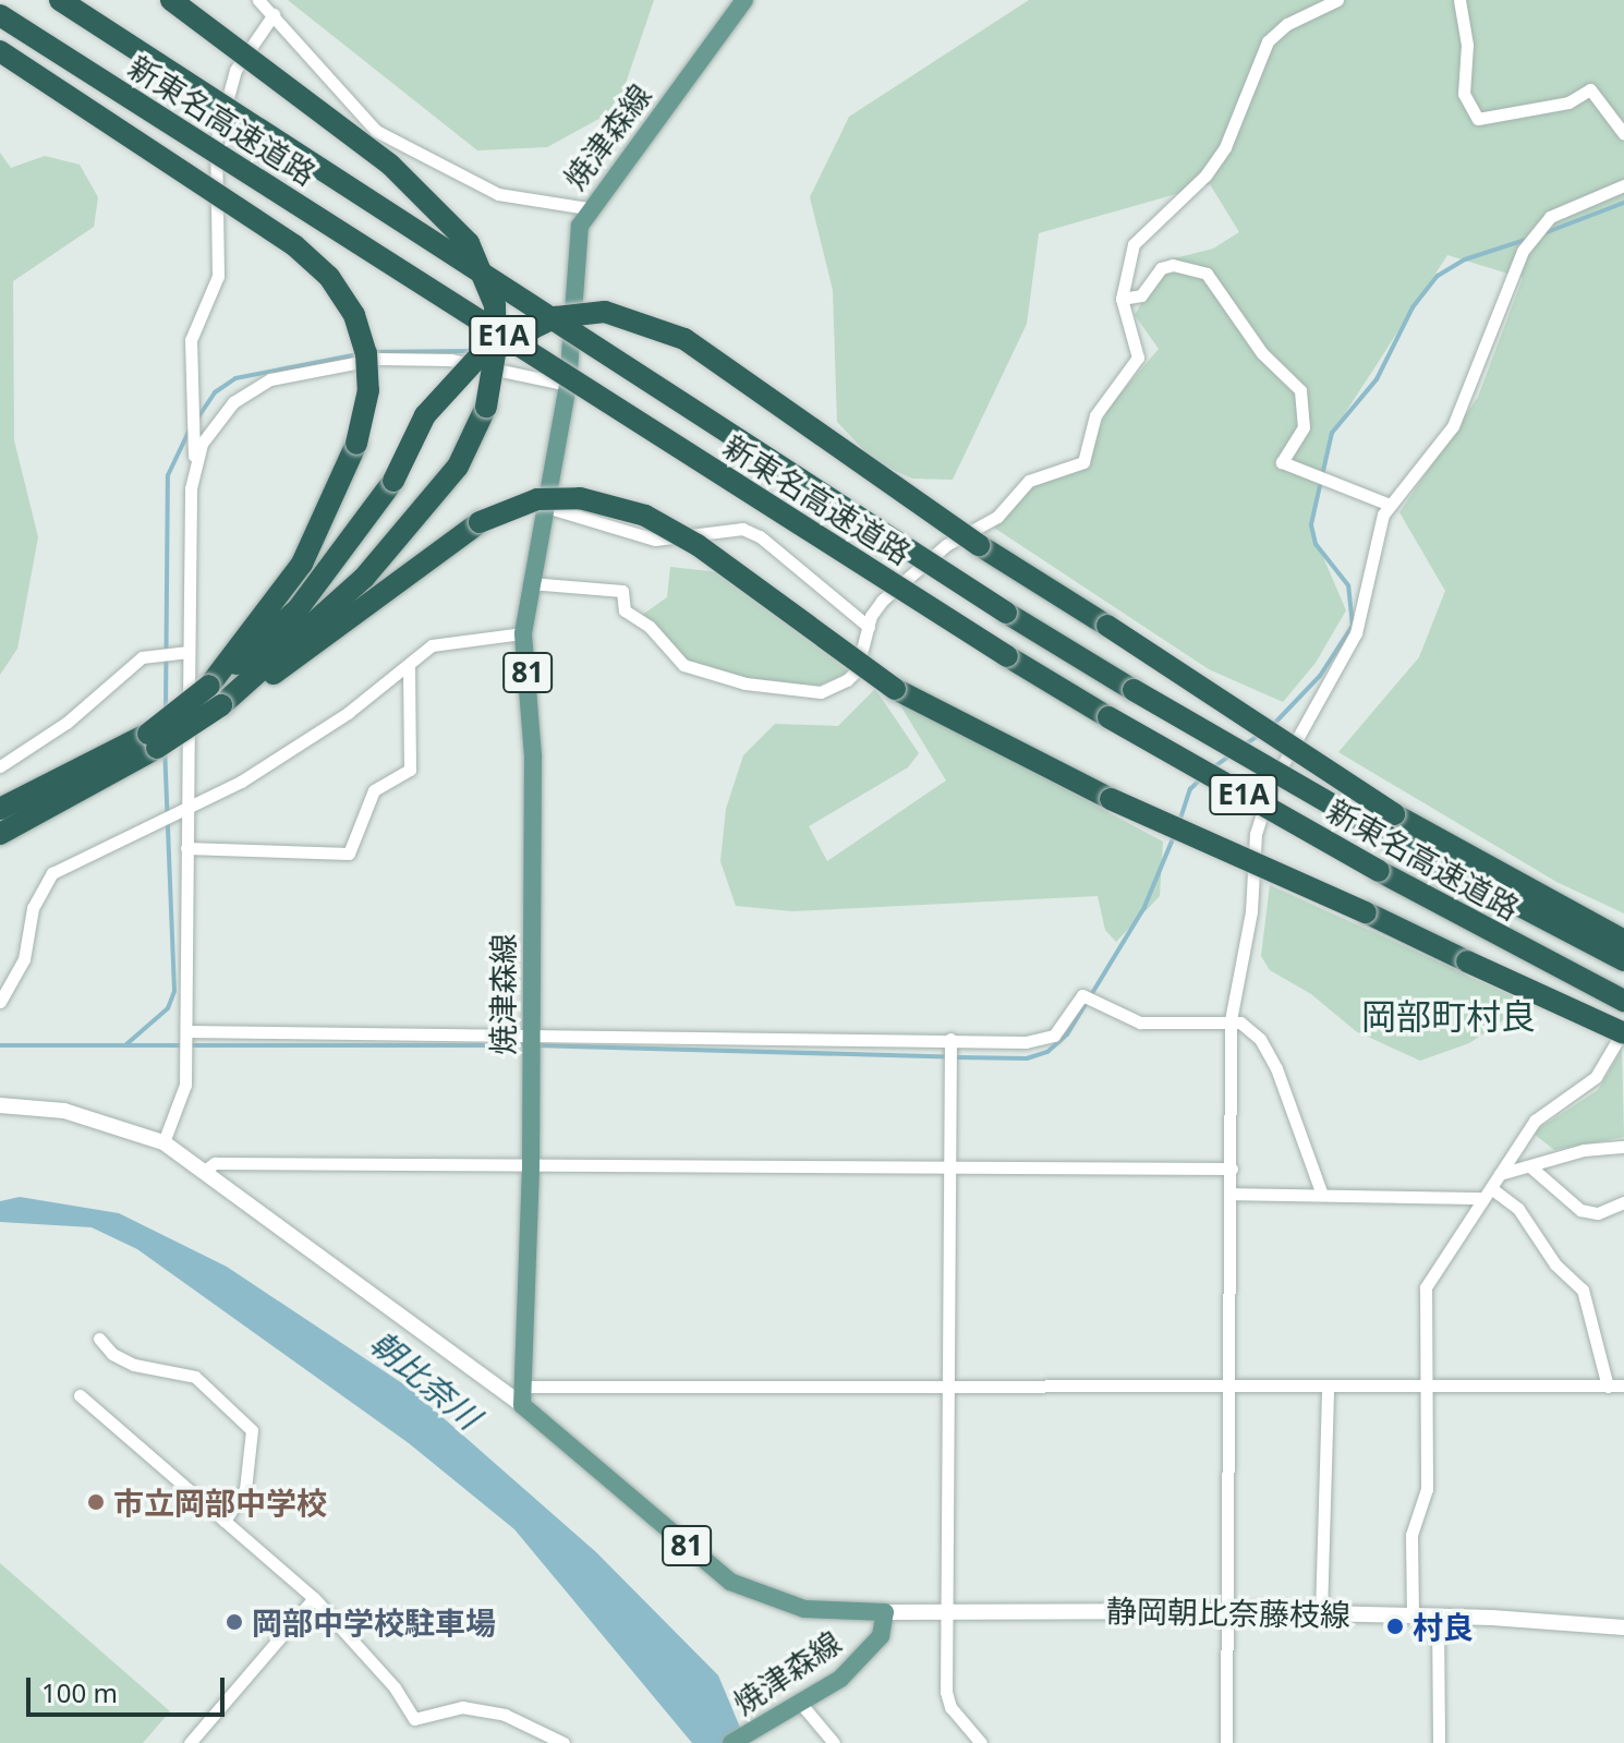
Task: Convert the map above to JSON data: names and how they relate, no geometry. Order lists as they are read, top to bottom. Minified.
{"streets":{"highway":["新東名高速道路","E1A"],"main road":["焼津森線","81","静岡朝比奈藤枝線"]},"crossings":[["焼津森線","静岡朝比奈藤枝線"]],"districts":["岡部町村良"],"water":["朝比奈川"],"places":["市立岡部中学校","岡部中学校駐車場","村良"],"scale_bar":"100 m"}
